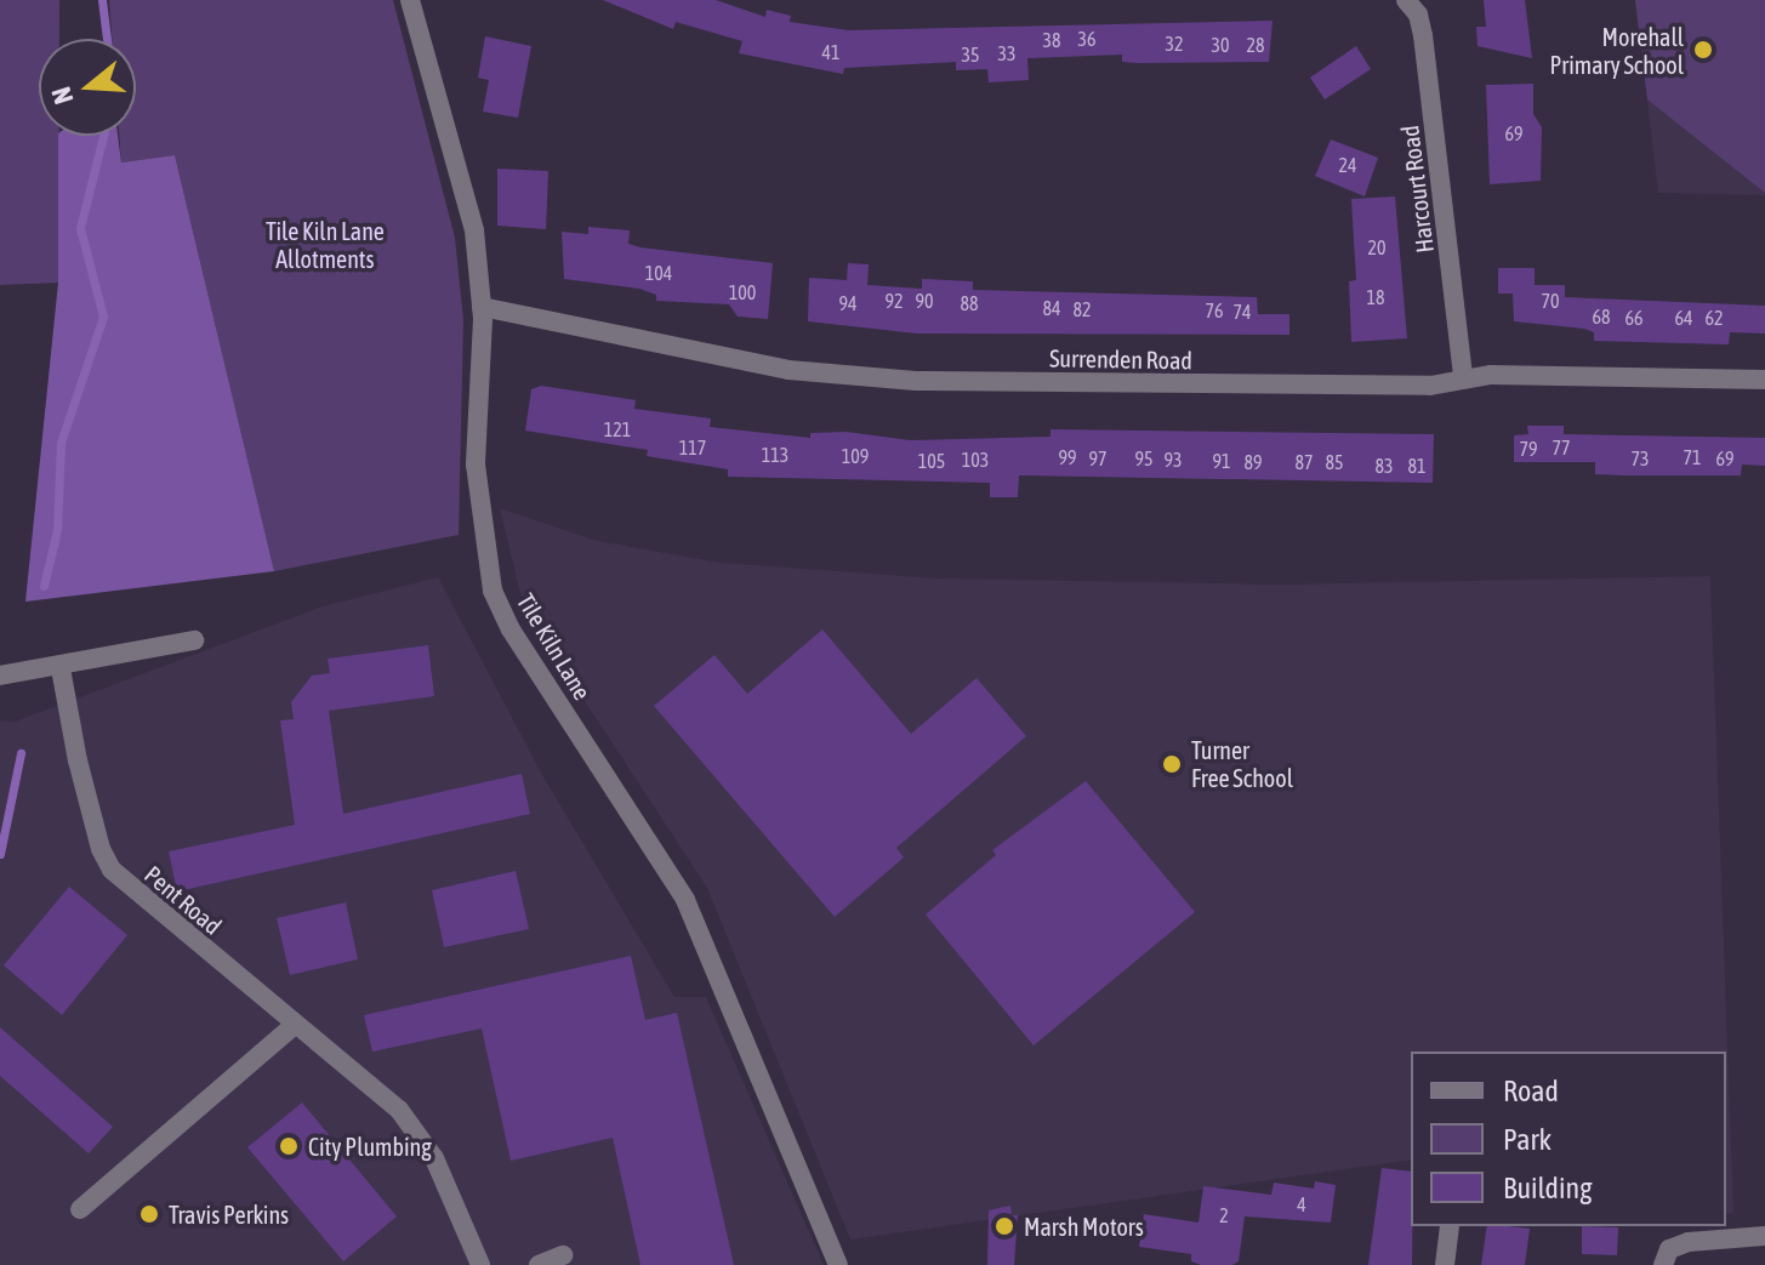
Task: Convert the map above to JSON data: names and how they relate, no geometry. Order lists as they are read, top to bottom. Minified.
{"streets":{"street":["Harcourt Road","Surrenden Road","Tile Kiln Lane","Pent Road"]},"crossings":[["Harcourt Road","Surrenden Road"],["Surrenden Road","Tile Kiln Lane"]],"parks":["Tile Kiln Lane Allotments"],"places":["Morehall Primary School","Turner Free School","City Plumbing","Travis Perkins","Marsh Motors"],"house_numbers":["36","38","32","30","28","41","33","35","69","24","20","104","100","18","92","90","70","94","88","84","82","76","74","68","66","64","62","121","117","77","79","113","109","99","71","97","95","73","69","103","93","105","91","89","87","85","83","81","4","2"],"legend":["Road","Park","Building"],"north":"left"}
